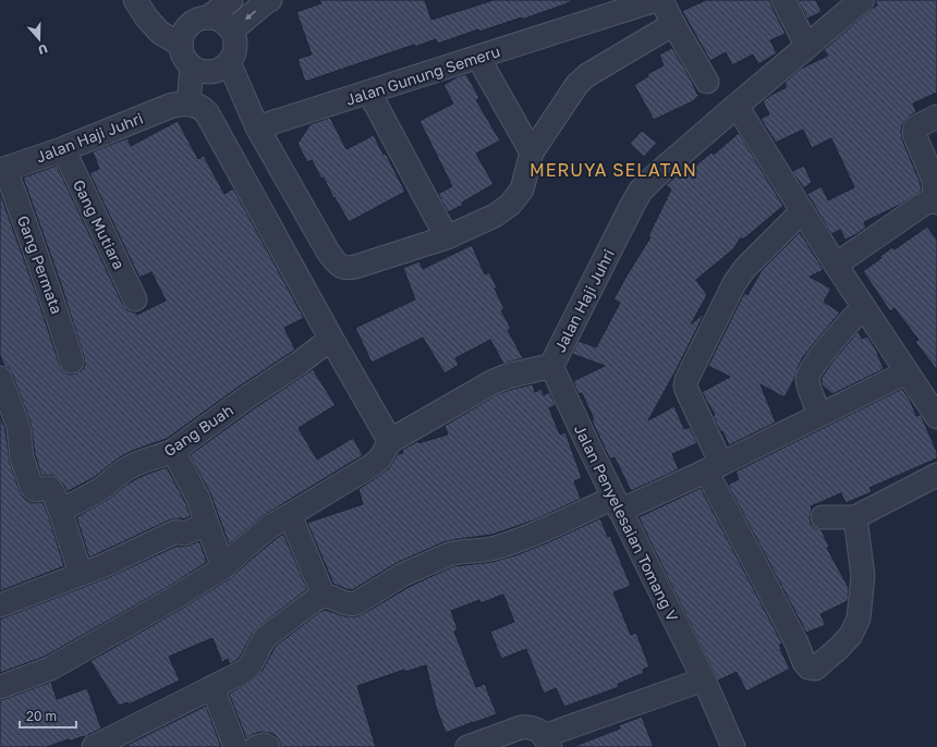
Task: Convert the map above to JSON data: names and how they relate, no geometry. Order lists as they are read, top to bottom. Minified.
{"streets":{"street":["Jalan Gunung Semeru","Jalan Haji Juhri","Gang Mutiara","Gang Permata","Gang Buah","Jalan Penyelesaian Tomang V"]},"crossings":[["Jalan Haji Juhri","Gang Mutiara"],["Jalan Haji Juhri","Gang Permata"],["Jalan Haji Juhri","Jalan Penyelesaian Tomang V"]],"districts":["MERUYA SELATAN"],"scale_bar":"20 m","north":"bottom"}
